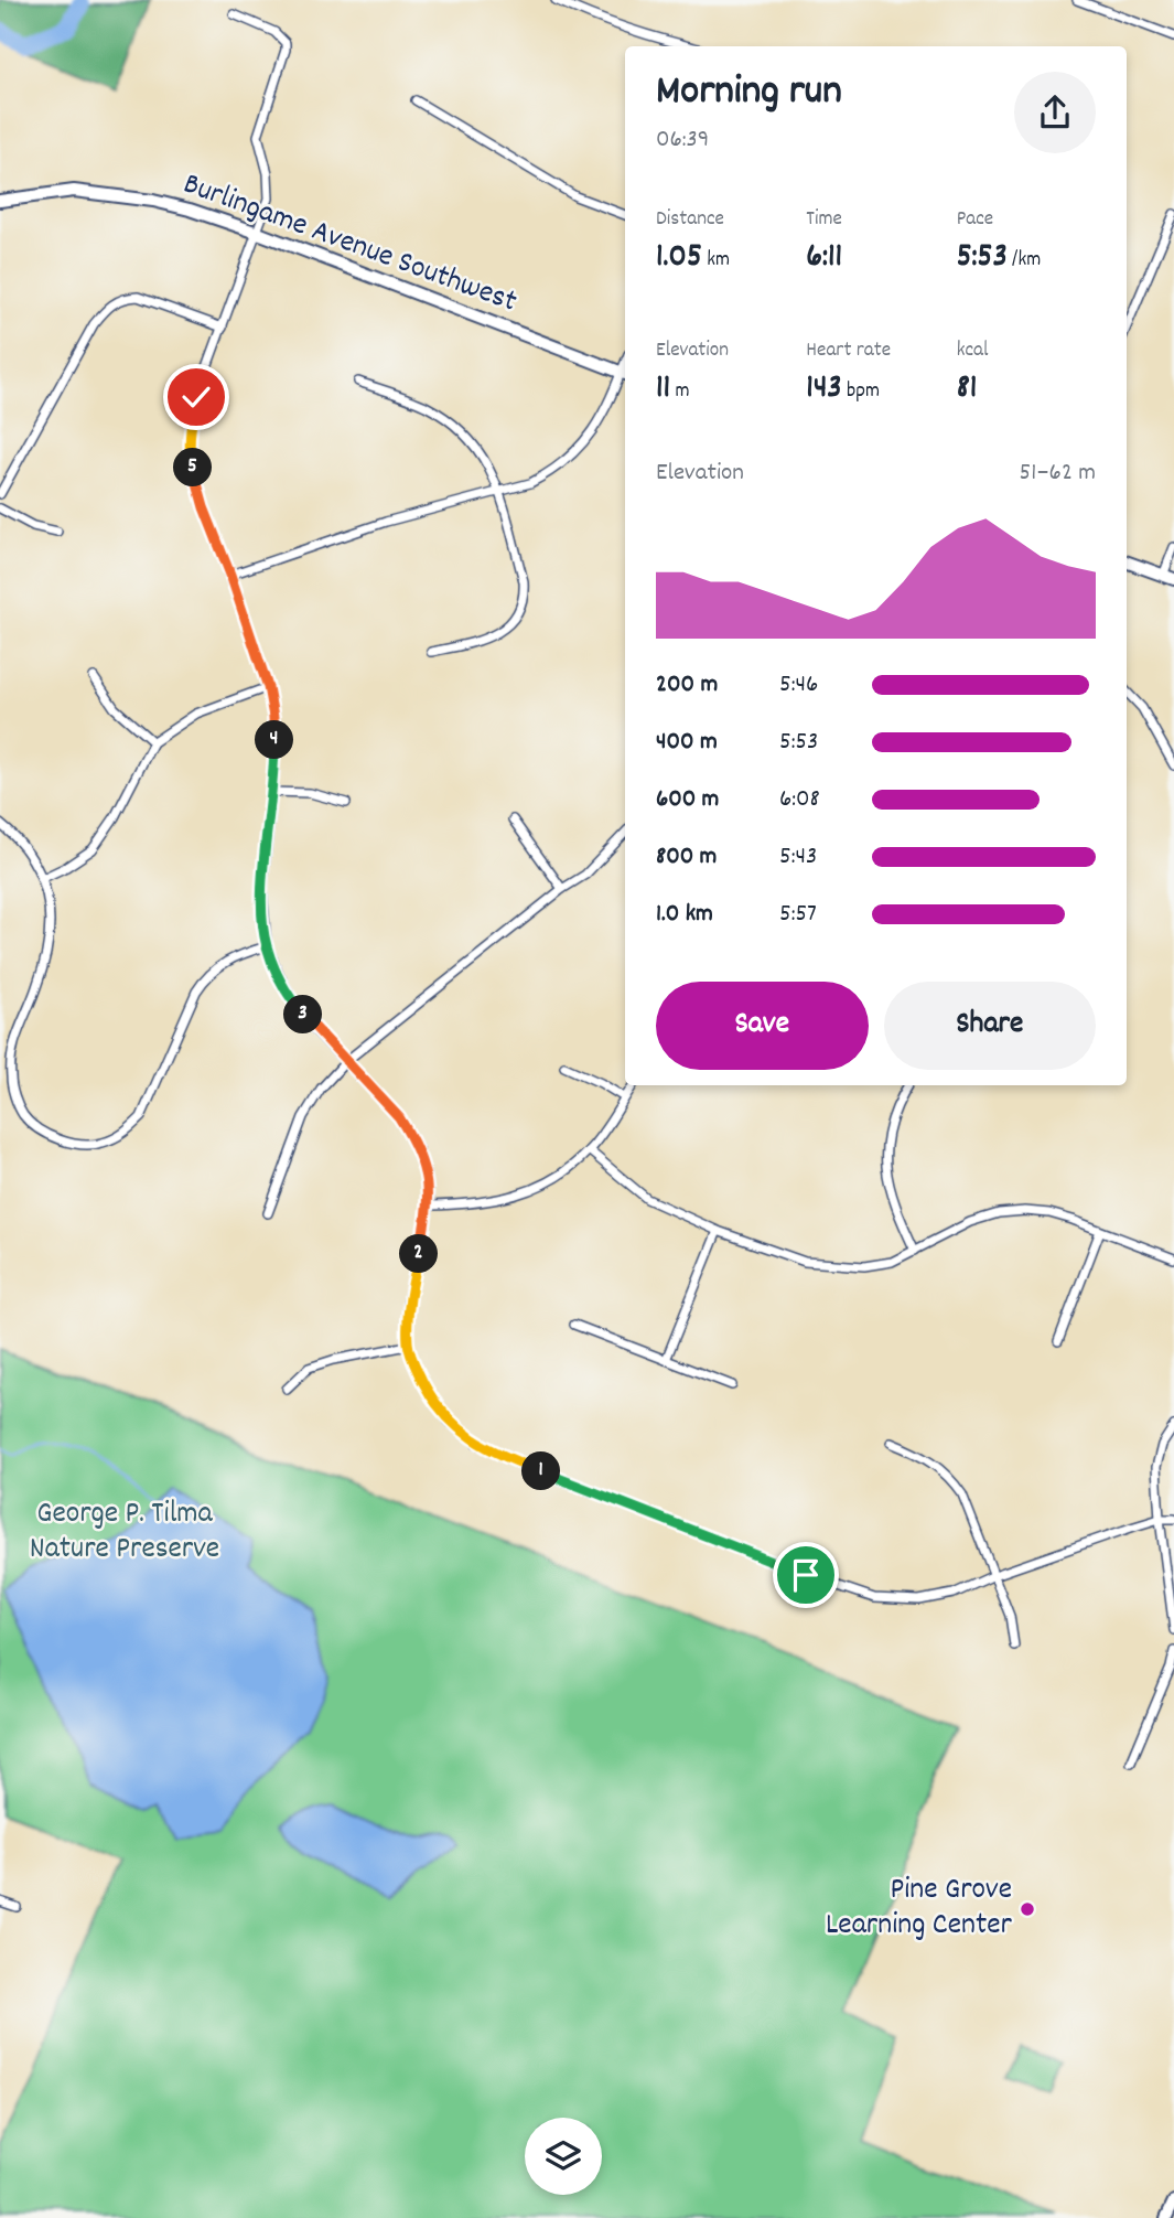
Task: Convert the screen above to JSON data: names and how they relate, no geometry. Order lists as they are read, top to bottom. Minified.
{"streets":{"street":["Burlingame Avenue Southwest"]},"parks":["George P. Tilma Nature Preserve"],"places":["Pine Grove Learning Center"],"page":{"heading":["Morning run","06:39"],"stats":[["Distance","1.05 km"],["Time","6:11"],["Pace","5:53 /km"],["Elevation","11 m"],["Heart rate","143 bpm"],["kcal","81"]],"chart":["Elevation","51–62 m"],"pins":["5","4","3","2","1"],"list":[{"name":"200 m","note":"5:46"},{"name":"400 m","note":"5:53"},{"name":"600 m","note":"6:08"},{"name":"800 m","note":"5:43"},{"name":"1.0 km","note":"5:57"}],"buttons":["Save","Share"]}}
